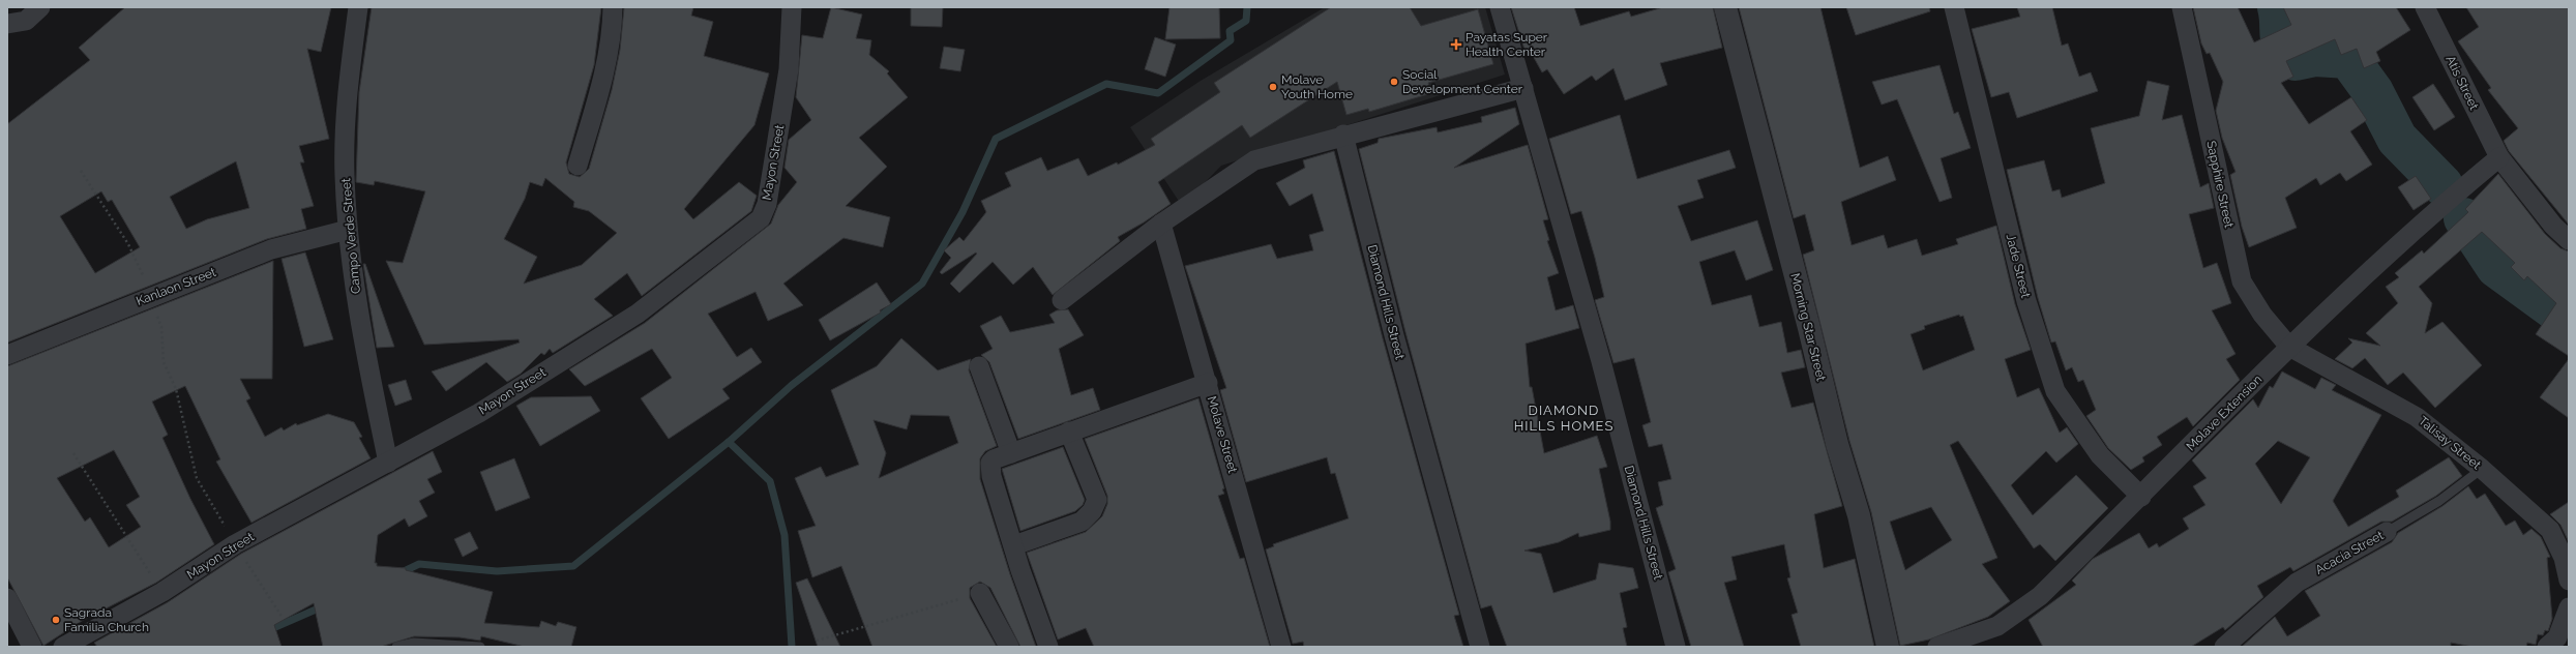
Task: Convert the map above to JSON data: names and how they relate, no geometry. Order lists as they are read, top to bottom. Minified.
{"streets":{"street":["Atis Street","Mayon Street","Sapphire Street","Campo Verde Street","Jade Street","Kanlaon Street","Diamond Hills Street","Morning Star Street","Molave Extension","Molave Street","Talisay Street","Acacia Street"]},"crossings":[["Atis Street","Molave Extension"],["Mayon Street","Campo Verde Street"],["Sapphire Street","Molave Extension"],["Sapphire Street","Talisay Street"],["Campo Verde Street","Kanlaon Street"],["Jade Street","Molave Extension"],["Molave Extension","Talisay Street"],["Talisay Street","Acacia Street"]],"districts":["DIAMOND HILLS HOMES"],"places":{"health":["Payatas Super Health Center"],"other":["Social Development Center","Molave Youth Home","Sagrada Familia Church"]}}
